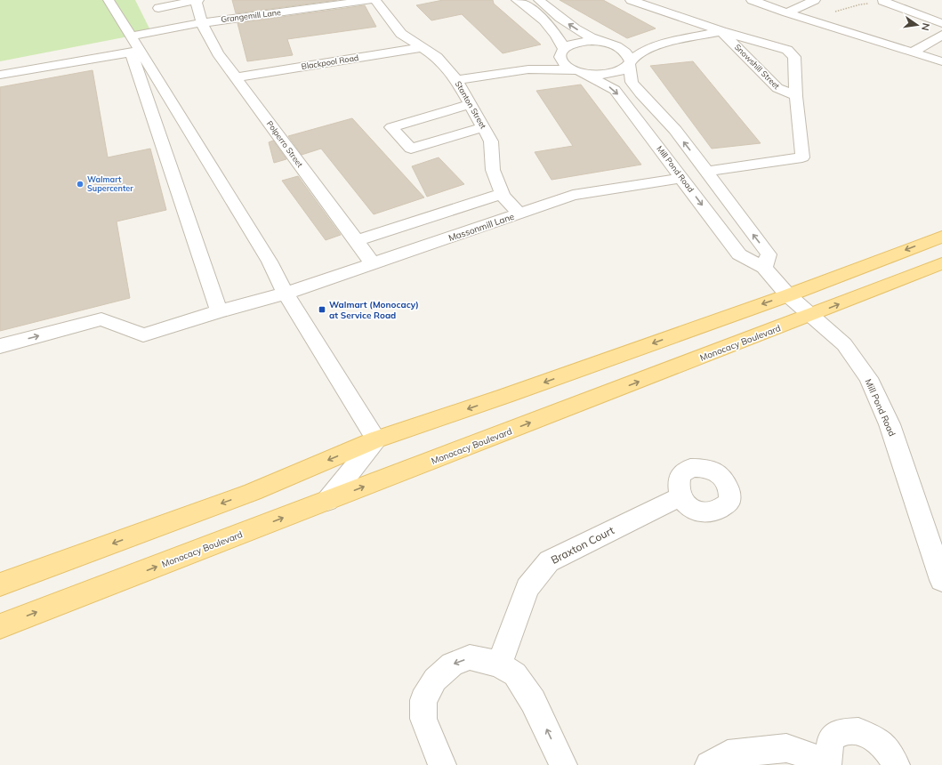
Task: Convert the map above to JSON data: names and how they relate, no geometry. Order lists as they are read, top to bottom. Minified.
{"streets":{"main road":["Monocacy Boulevard"],"street":["Grangemill Lane","Blackpool Road","Snowshill Street","Stanton Street","Polperro Street","Mill Pond Road","Massonmill Lane","Braxton Court"]},"crossings":[["Grangemill Lane","Polperro Street"],["Blackpool Road","Stanton Street"],["Blackpool Road","Polperro Street"],["Stanton Street","Massonmill Lane"],["Polperro Street","Massonmill Lane"],["Mill Pond Road","Massonmill Lane"],["Mill Pond Road","Monocacy Boulevard"]],"places":{"other":["Walmart Supercenter"],"transit":["Walmart (Monocacy) at Service Road"]},"north":"right"}
